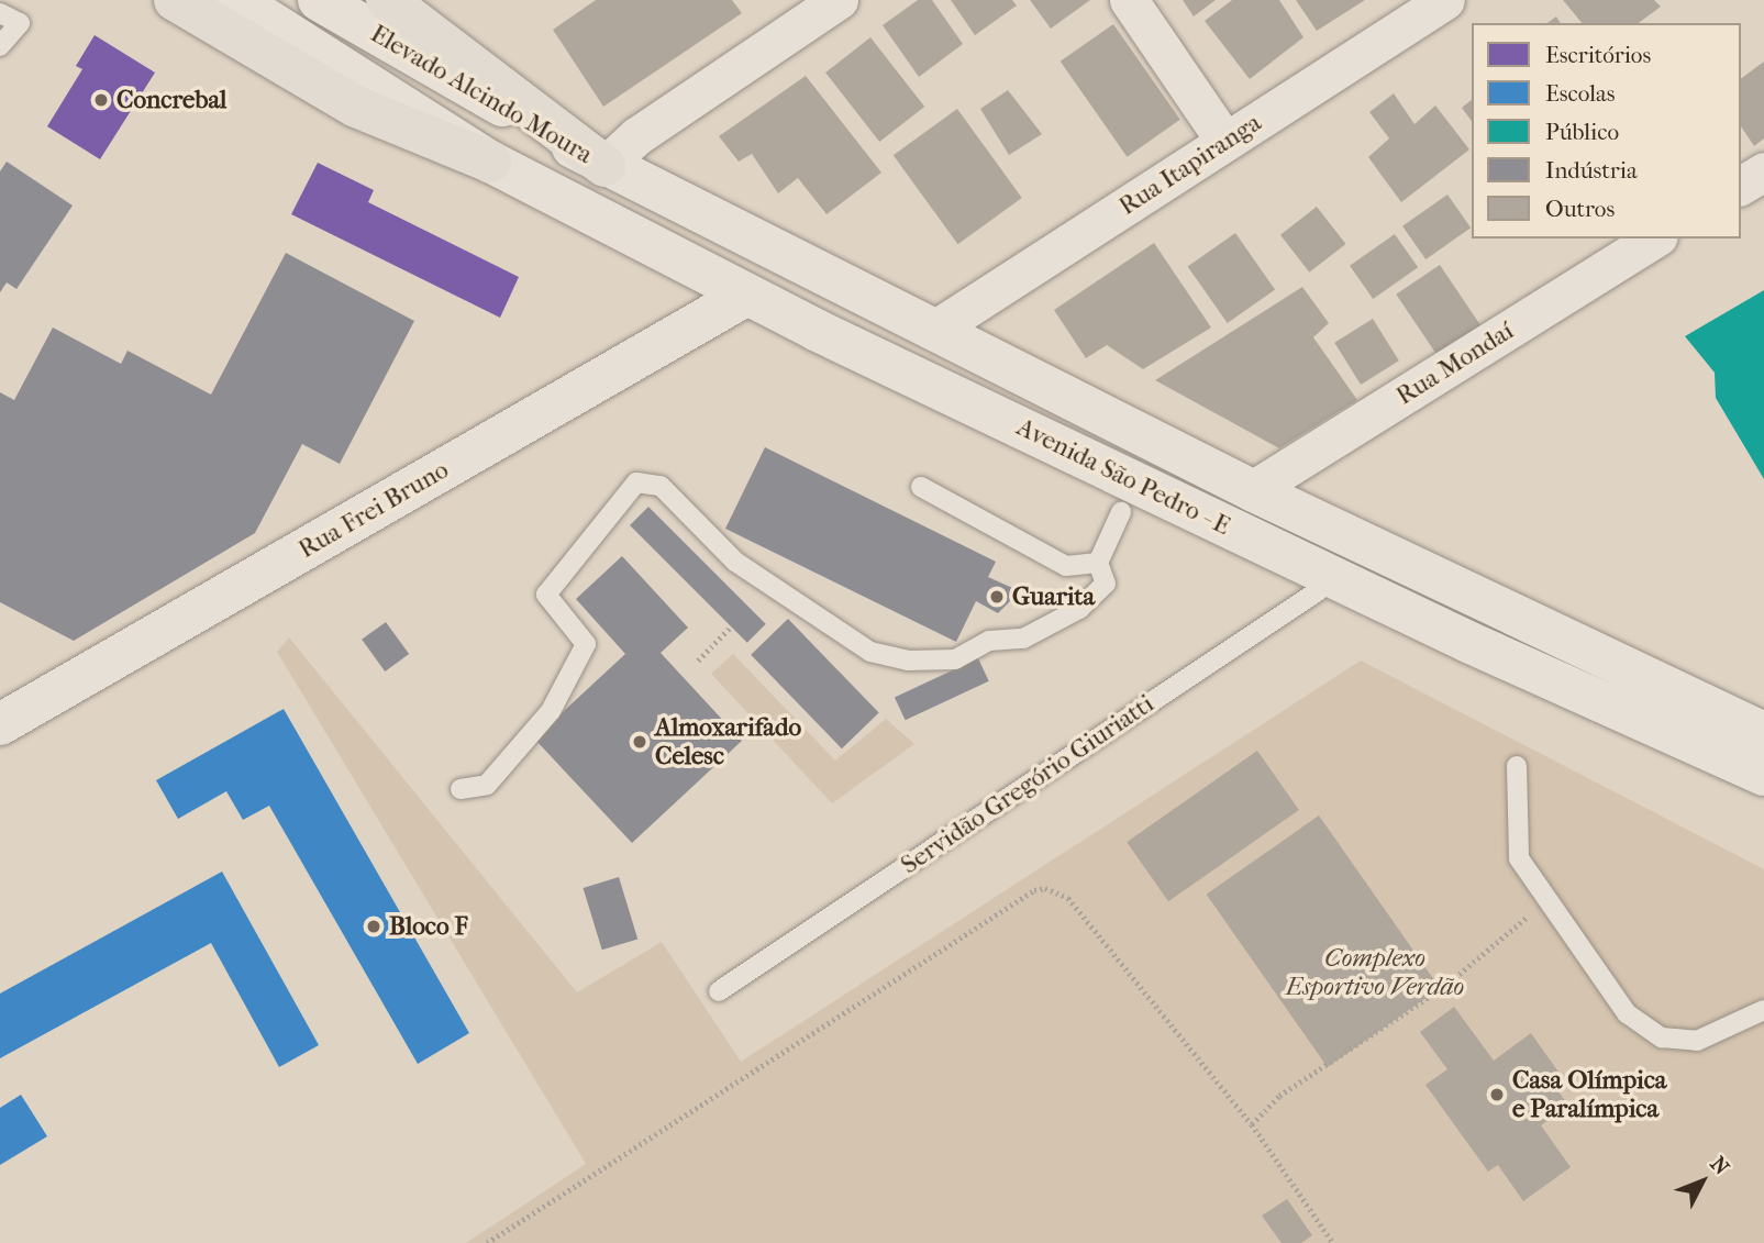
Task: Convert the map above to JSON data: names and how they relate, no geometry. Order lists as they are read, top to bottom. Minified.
{"streets":{"main road":["Elevado Alcindo Moura","Avenida São Pedro - E","Rua Frei Bruno"],"street":["Rua Itapiranga","Rua Mondaí"],"lane":["Servidão Gregório Giuriatti"]},"crossings":[["Elevado Alcindo Moura","Avenida São Pedro - E"],["Rua Itapiranga","Avenida São Pedro - E"],["Rua Mondaí","Avenida São Pedro - E"],["Avenida São Pedro - E","Rua Frei Bruno"],["Avenida São Pedro - E","Servidão Gregório Giuriatti"]],"parks":["Complexo Esportivo Verdão"],"places":["Concrebal","Guarita","Almoxarifado Celesc","Bloco F","Casa Olímpica e Paralímpica"],"legend":["Escritórios","Escolas","Público","Indústria","Outros"],"north":"top right"}
